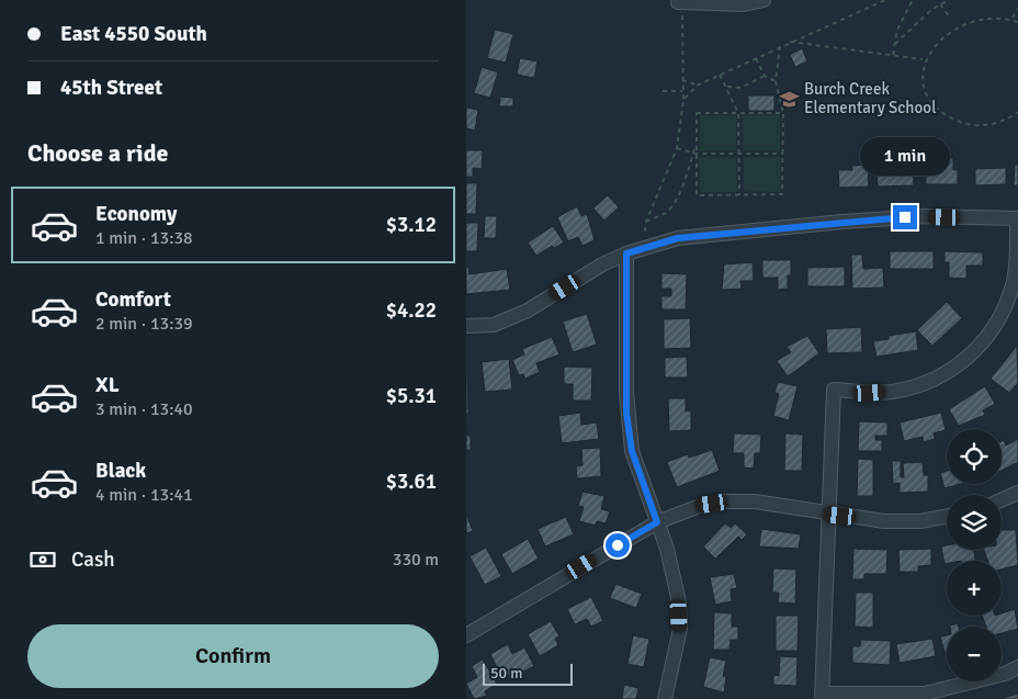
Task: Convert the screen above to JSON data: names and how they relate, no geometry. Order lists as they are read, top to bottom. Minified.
{"places":{"school or university":["Burch Creek Elementary School"]},"scale_bar":"50 m","page":{"banner":["East 4550 South","45th Street"],"heading":"Choose a ride","bubble":"1 min","list":[{"name":"Economy","note":"1 min · 13:38","value":"$3.12"},{"name":"Comfort","note":"2 min · 13:39","value":"$4.22"},{"name":"XL","note":"3 min · 13:40","value":"$5.31"},{"name":"Black","note":"4 min · 13:41","value":"$3.61"}],"map_buttons":["+","−"],"pay":["Cash","330 m"],"buttons":"Confirm","scale":"50 m"}}
